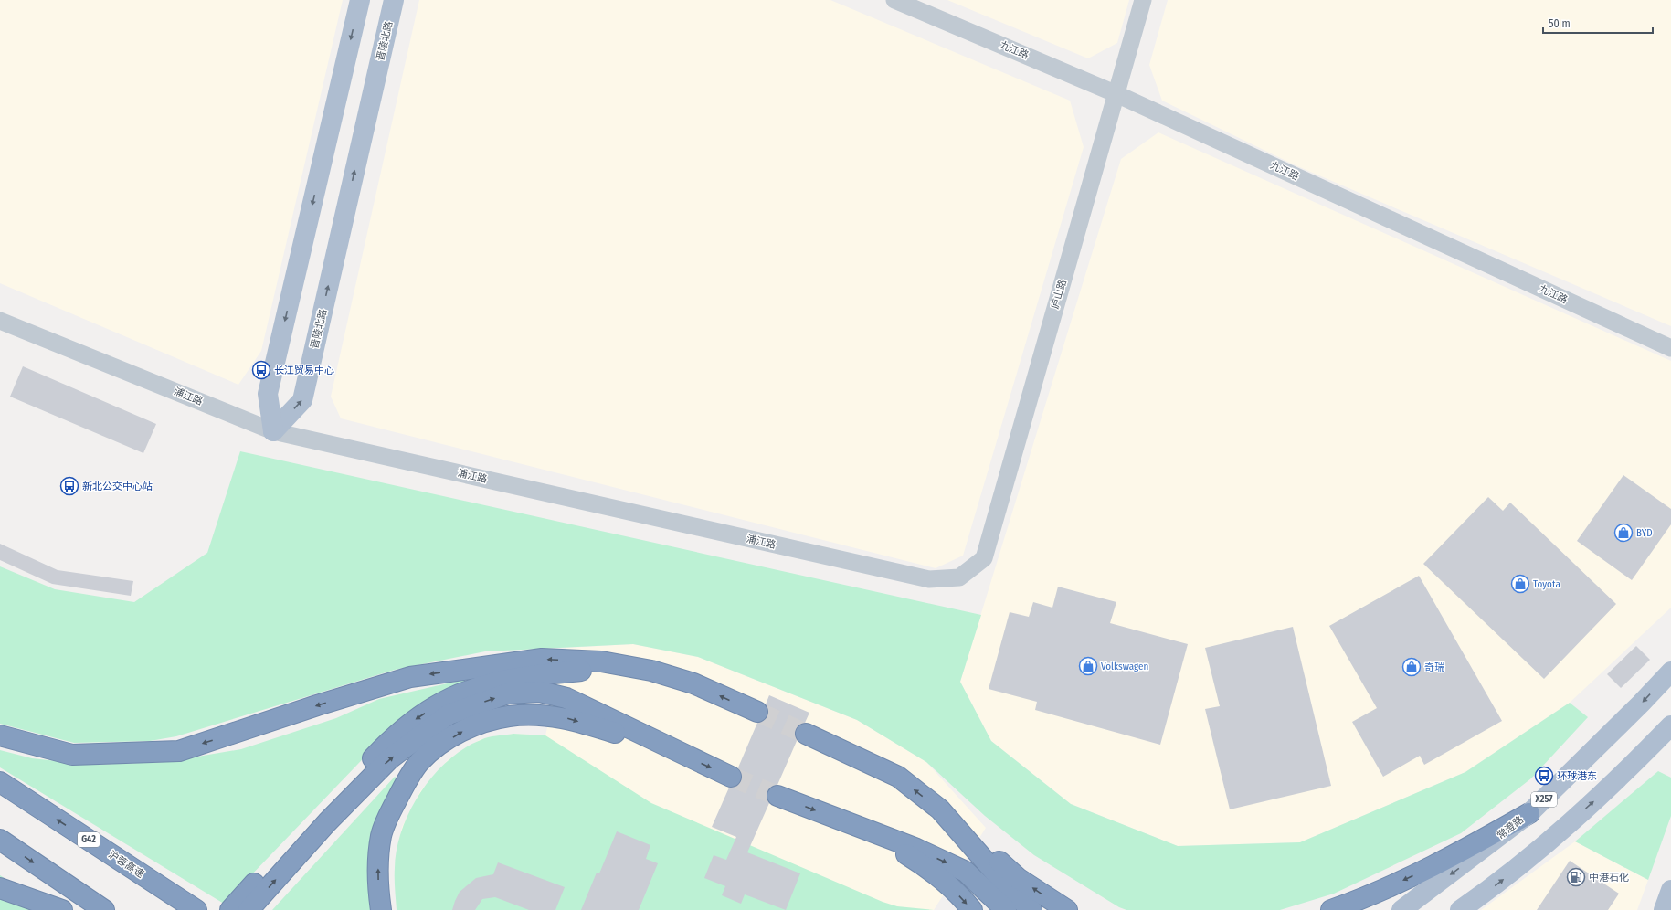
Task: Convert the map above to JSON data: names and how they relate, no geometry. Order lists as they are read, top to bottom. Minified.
{"streets":{"highway":["G42","沪蓉高速"],"main road":["晋陵北路","X257","常澄路"],"street":["九江路","庐山路","浦江路"]},"crossings":[["晋陵北路","浦江路"],["九江路","庐山路"],["庐山路","浦江路"]],"places":{"bus stop":["长江贸易中心","新北公交中心站","环球港东"],"shop":["BYD","Toyota","Volkswagen","奇瑞"],"fuel station":["中港石化"]},"scale_bar":"50 m"}
